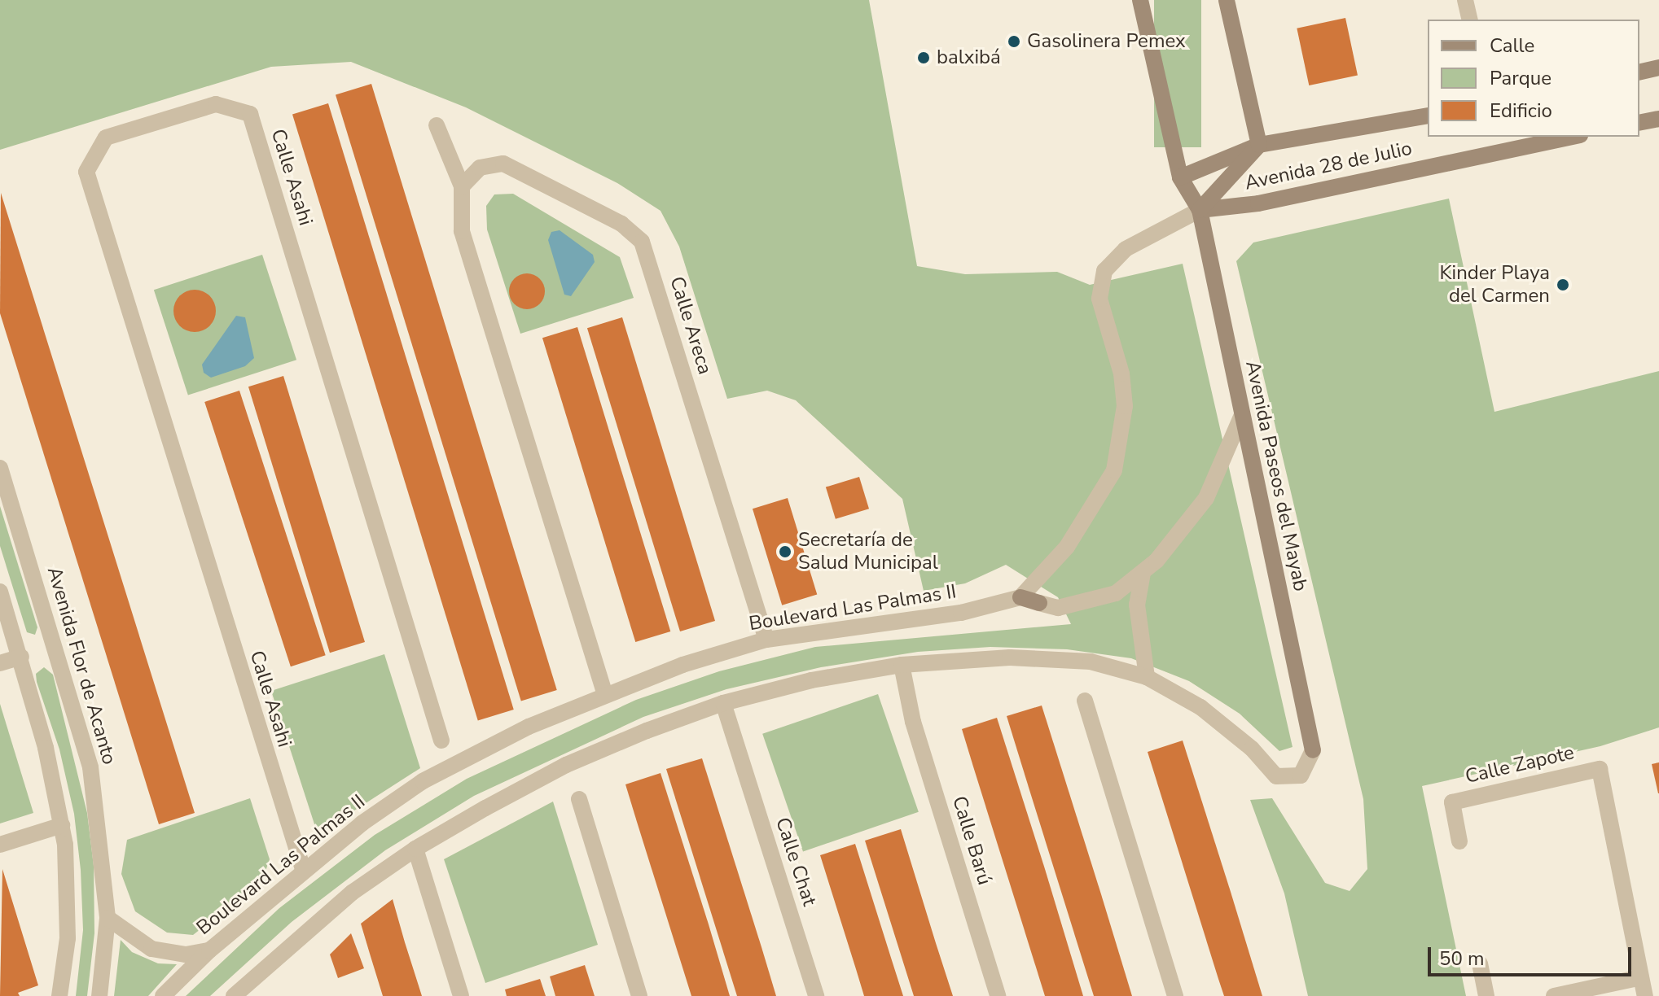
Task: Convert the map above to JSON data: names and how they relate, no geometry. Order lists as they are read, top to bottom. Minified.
{"streets":{"main road":["Avenida 28 de Julio","Avenida Paseos del Mayab"],"street":["Calle Asahi","Calle Areca","Boulevard Las Palmas II","Avenida Flor de Acanto","Calle Zapote","Calle Barú","Calle Chat"]},"crossings":[["Avenida 28 de Julio","Avenida Paseos del Mayab"],["Calle Asahi","Boulevard Las Palmas II"],["Calle Areca","Boulevard Las Palmas II"]],"places":["Gasolinera Pemex","balxibá","Kinder Playa del Carmen","Secretaría de Salud Municipal"],"legend":["Calle","Parque","Edificio"],"scale_bar":"50 m"}
